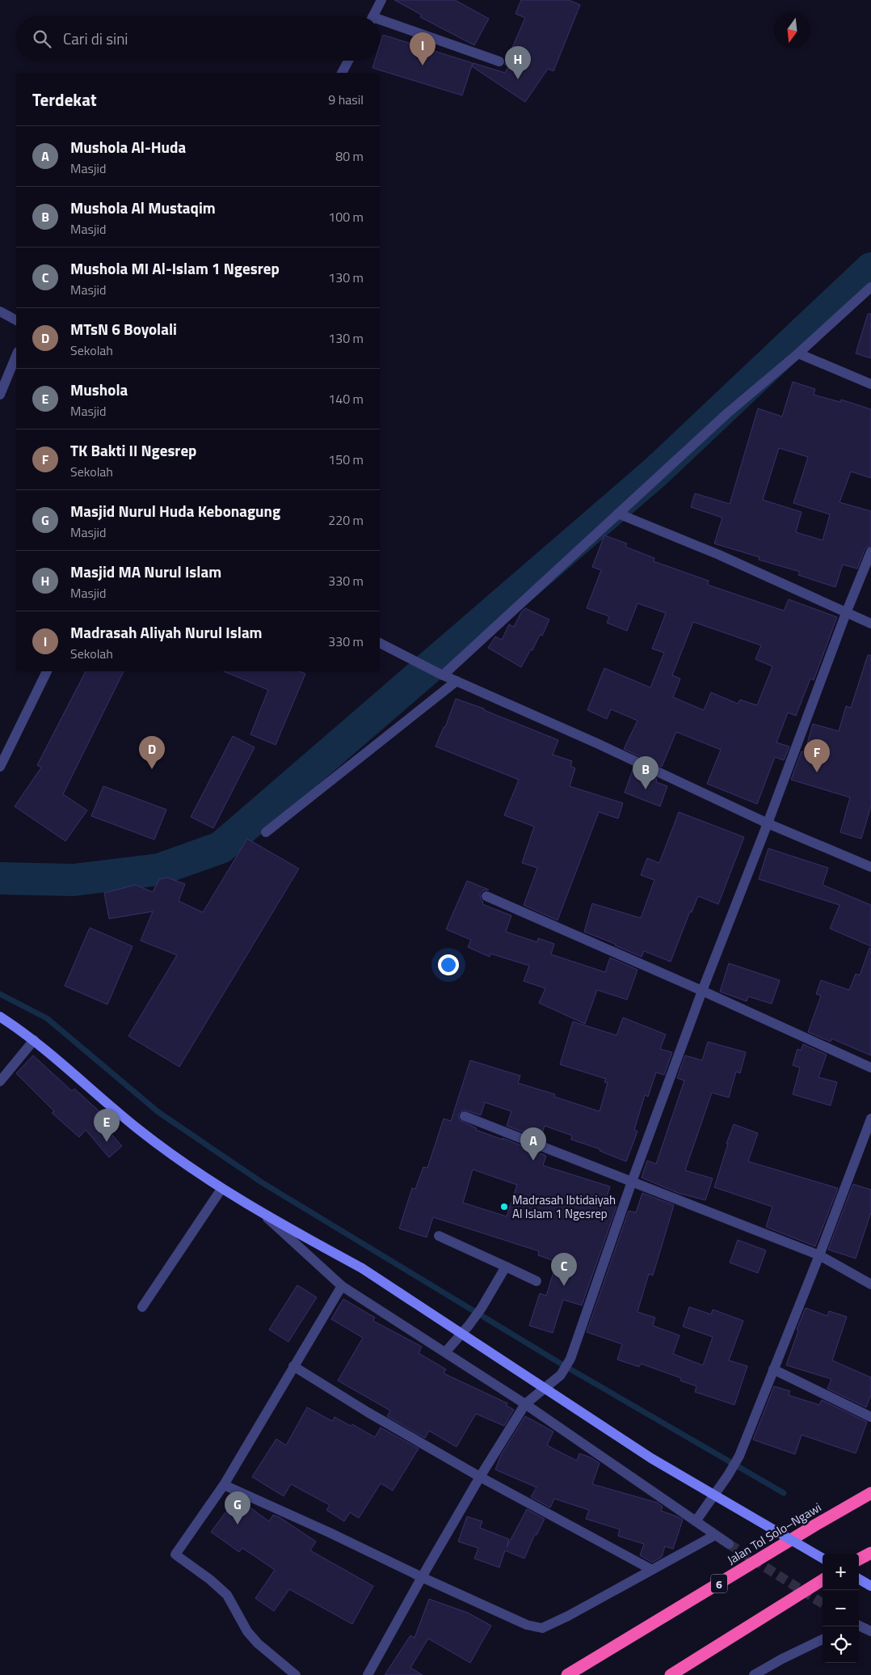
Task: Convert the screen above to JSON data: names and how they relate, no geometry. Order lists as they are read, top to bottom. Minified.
{"streets":{"highway":["Jalan Tol Solo–Ngawi","6"]},"places":["Madrasah Ibtidaiyah Al Islam 1 Ngesrep"],"north":"bottom","page":{"search":"Cari di sini","pins":["I","H","D","F","B","E","A","C","G"],"heading":["Terdekat","9 hasil"],"list":[{"mark":"A","name":"Mushola Al-Huda","note":"Masjid","value":"80 m"},{"mark":"B","name":"Mushola Al Mustaqim","note":"Masjid","value":"100 m"},{"mark":"C","name":"Mushola MI Al-Islam 1 Ngesrep","note":"Masjid","value":"130 m"},{"mark":"D","name":"MTsN 6 Boyolali","note":"Sekolah","value":"130 m"},{"mark":"E","name":"Mushola","note":"Masjid","value":"140 m"},{"mark":"F","name":"TK Bakti II Ngesrep","note":"Sekolah","value":"150 m"},{"mark":"G","name":"Masjid Nurul Huda Kebonagung","note":"Masjid","value":"220 m"},{"mark":"H","name":"Masjid MA Nurul Islam","note":"Masjid","value":"330 m"},{"mark":"I","name":"Madrasah Aliyah Nurul Islam","note":"Sekolah","value":"330 m"}],"map_buttons":["+","−"]}}
